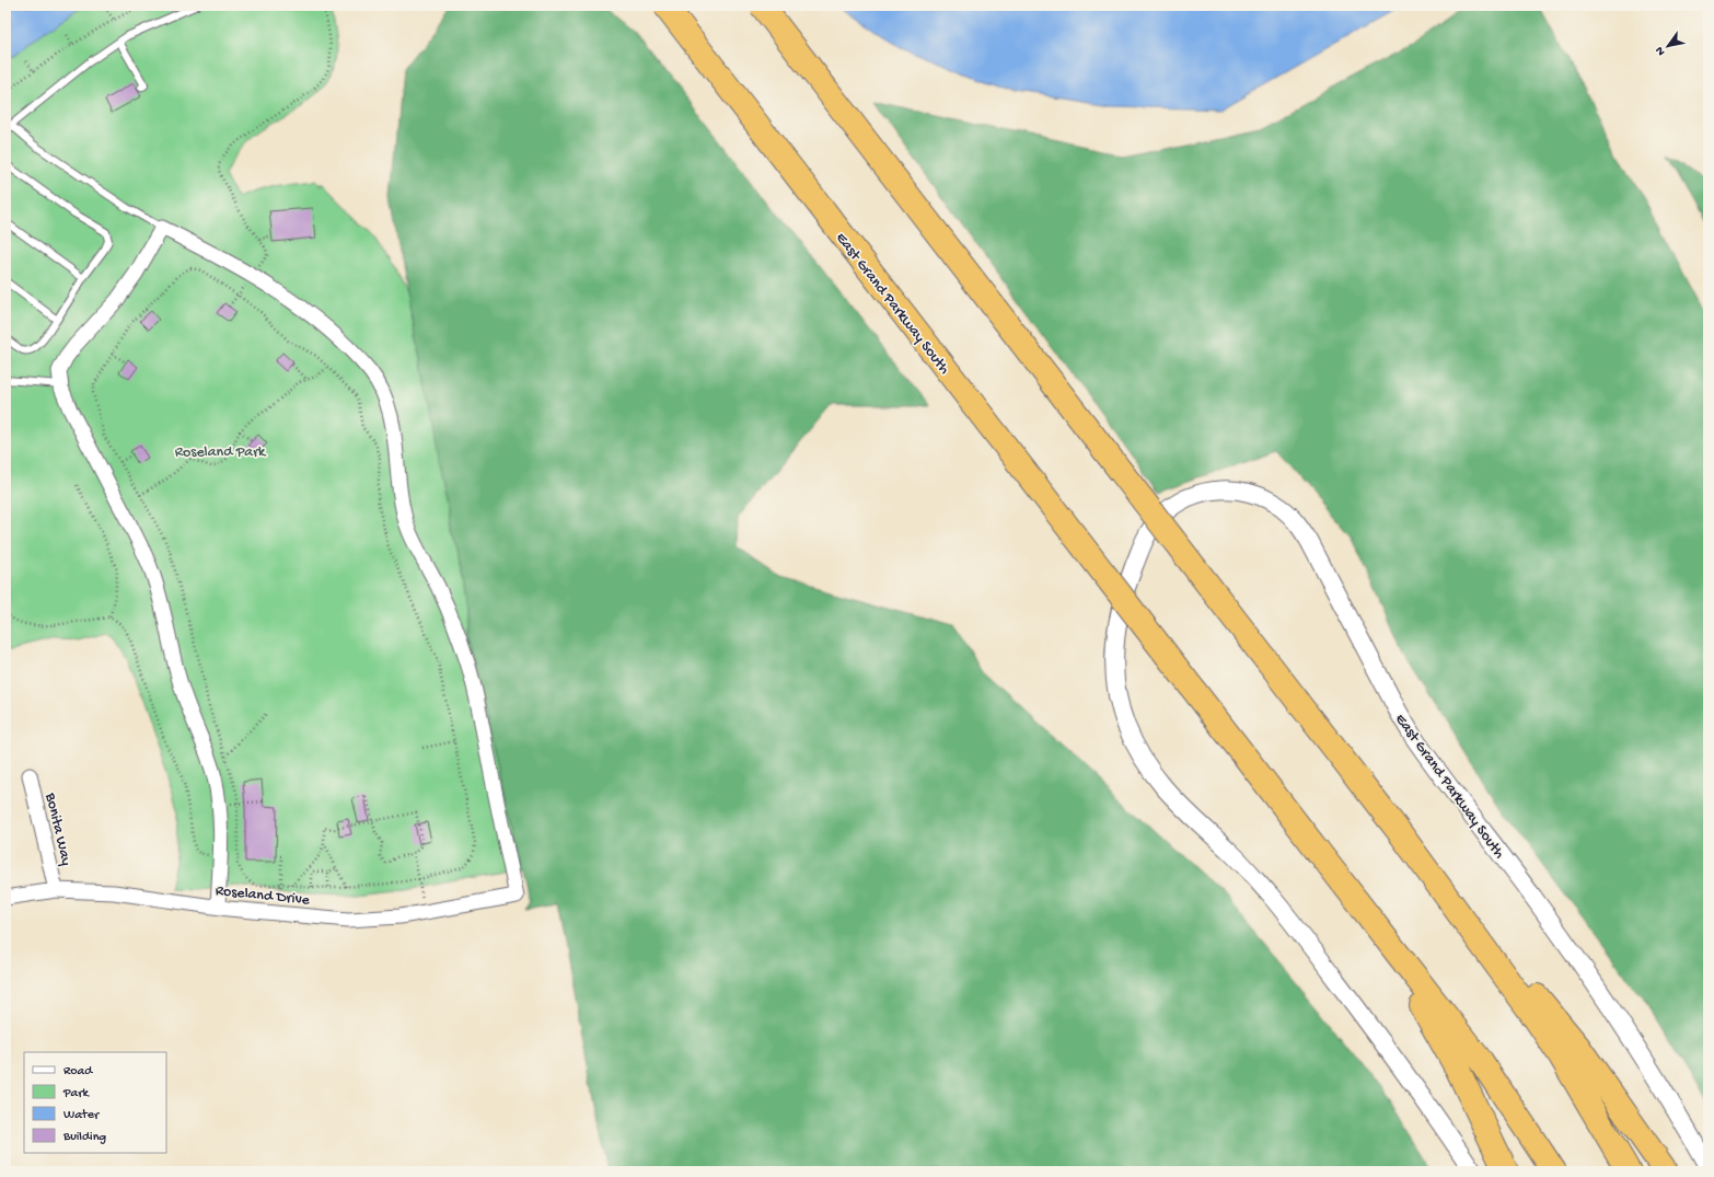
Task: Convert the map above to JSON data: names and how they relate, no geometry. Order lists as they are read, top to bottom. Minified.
{"streets":{"highway":["East Grand Parkway South"],"street":["Bonita Way","Roseland Drive"]},"crossings":[["Bonita Way","Roseland Drive"]],"parks":["Roseland Park"],"legend":["Road","Park","Water","Building"],"north":"bottom left"}
